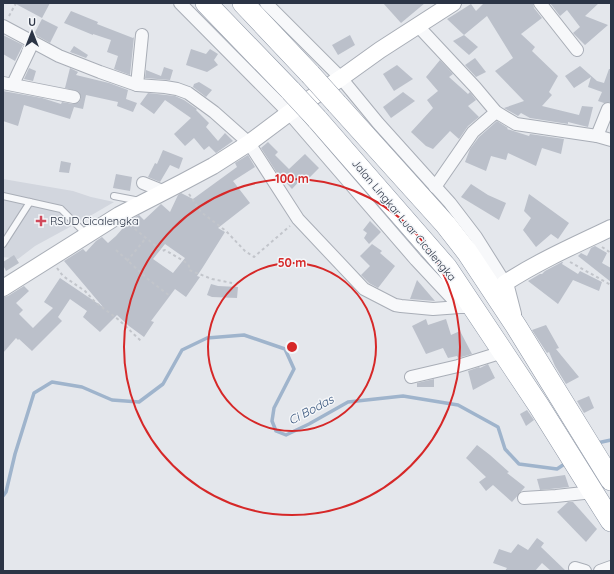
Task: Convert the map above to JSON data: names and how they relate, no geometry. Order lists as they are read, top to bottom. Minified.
{"streets":{"highway":["Jalan Lingkar Luar Cicalengka"]},"water":["Ci Bodas"],"places":{"health":["RSUD Cicalengka"]},"north":"top","rings":["100 m","50 m"]}
